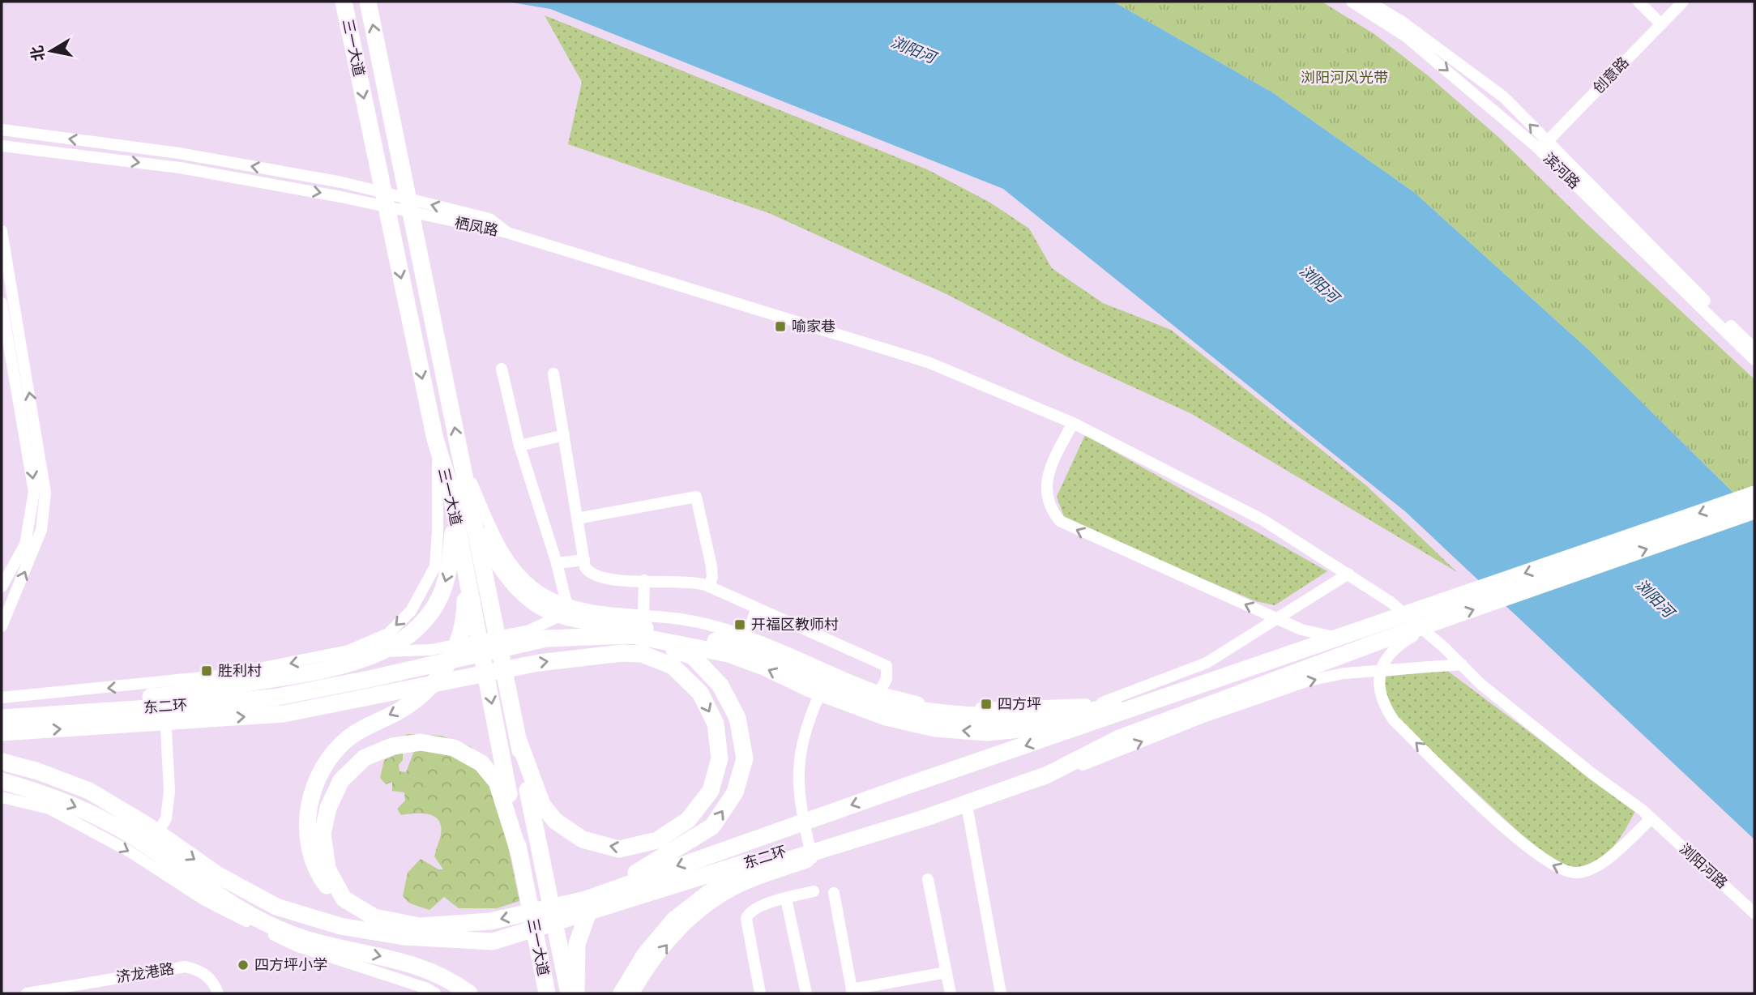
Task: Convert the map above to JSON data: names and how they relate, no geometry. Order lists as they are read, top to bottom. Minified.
{"streets":{"highway":["三一大道","东二环"],"street":["创意路","滨河路","栖凤路","浏阳河路","济龙港路"]},"crossings":[["创意路","滨河路"],["栖凤路","浏阳河路"]],"water":["浏阳河"],"parks":["浏阳河风光带"],"places":{"transit":["喻家巷","开福区教师村","胜利村","四方坪"],"other":["四方坪小学"]},"north":"left"}
